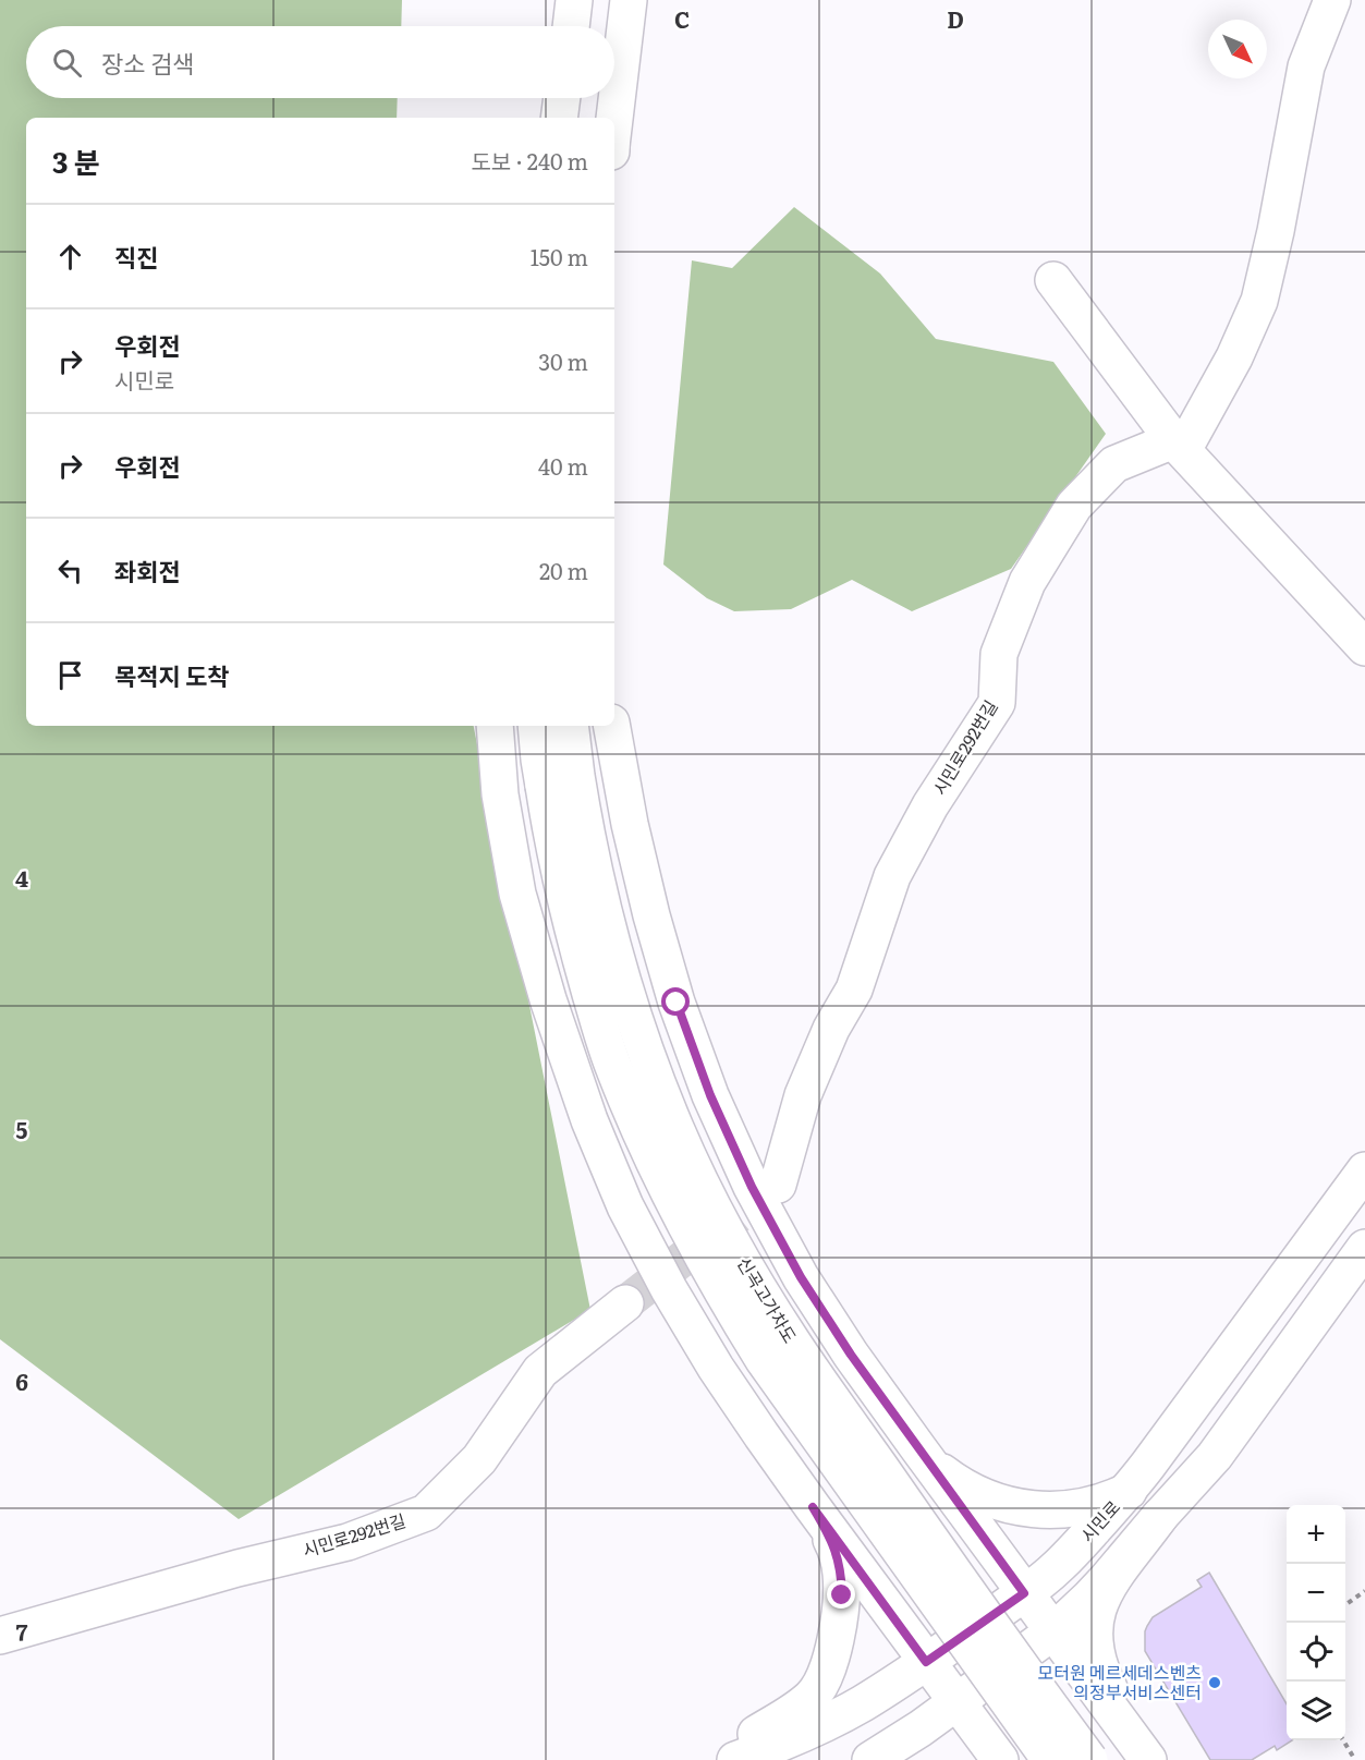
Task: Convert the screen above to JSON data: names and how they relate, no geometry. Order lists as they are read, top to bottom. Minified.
{"streets":{"street":["시민로292번길","신곡고가차도","시민로"]},"places":["모터원 메르세데스벤츠 의정부서비스센터"],"north":"bottom right","page":{"search":"장소 검색","heading":["3 분","도보 · 240 m"],"list":[["직진","150 m"],["우회전","시민로","30 m"],["우회전","40 m"],["좌회전","20 m"],"목적지 도착"],"map_buttons":["+","−"]},"grid":{"columns":["C","D"],"rows":["4","5","6","7"]}}
